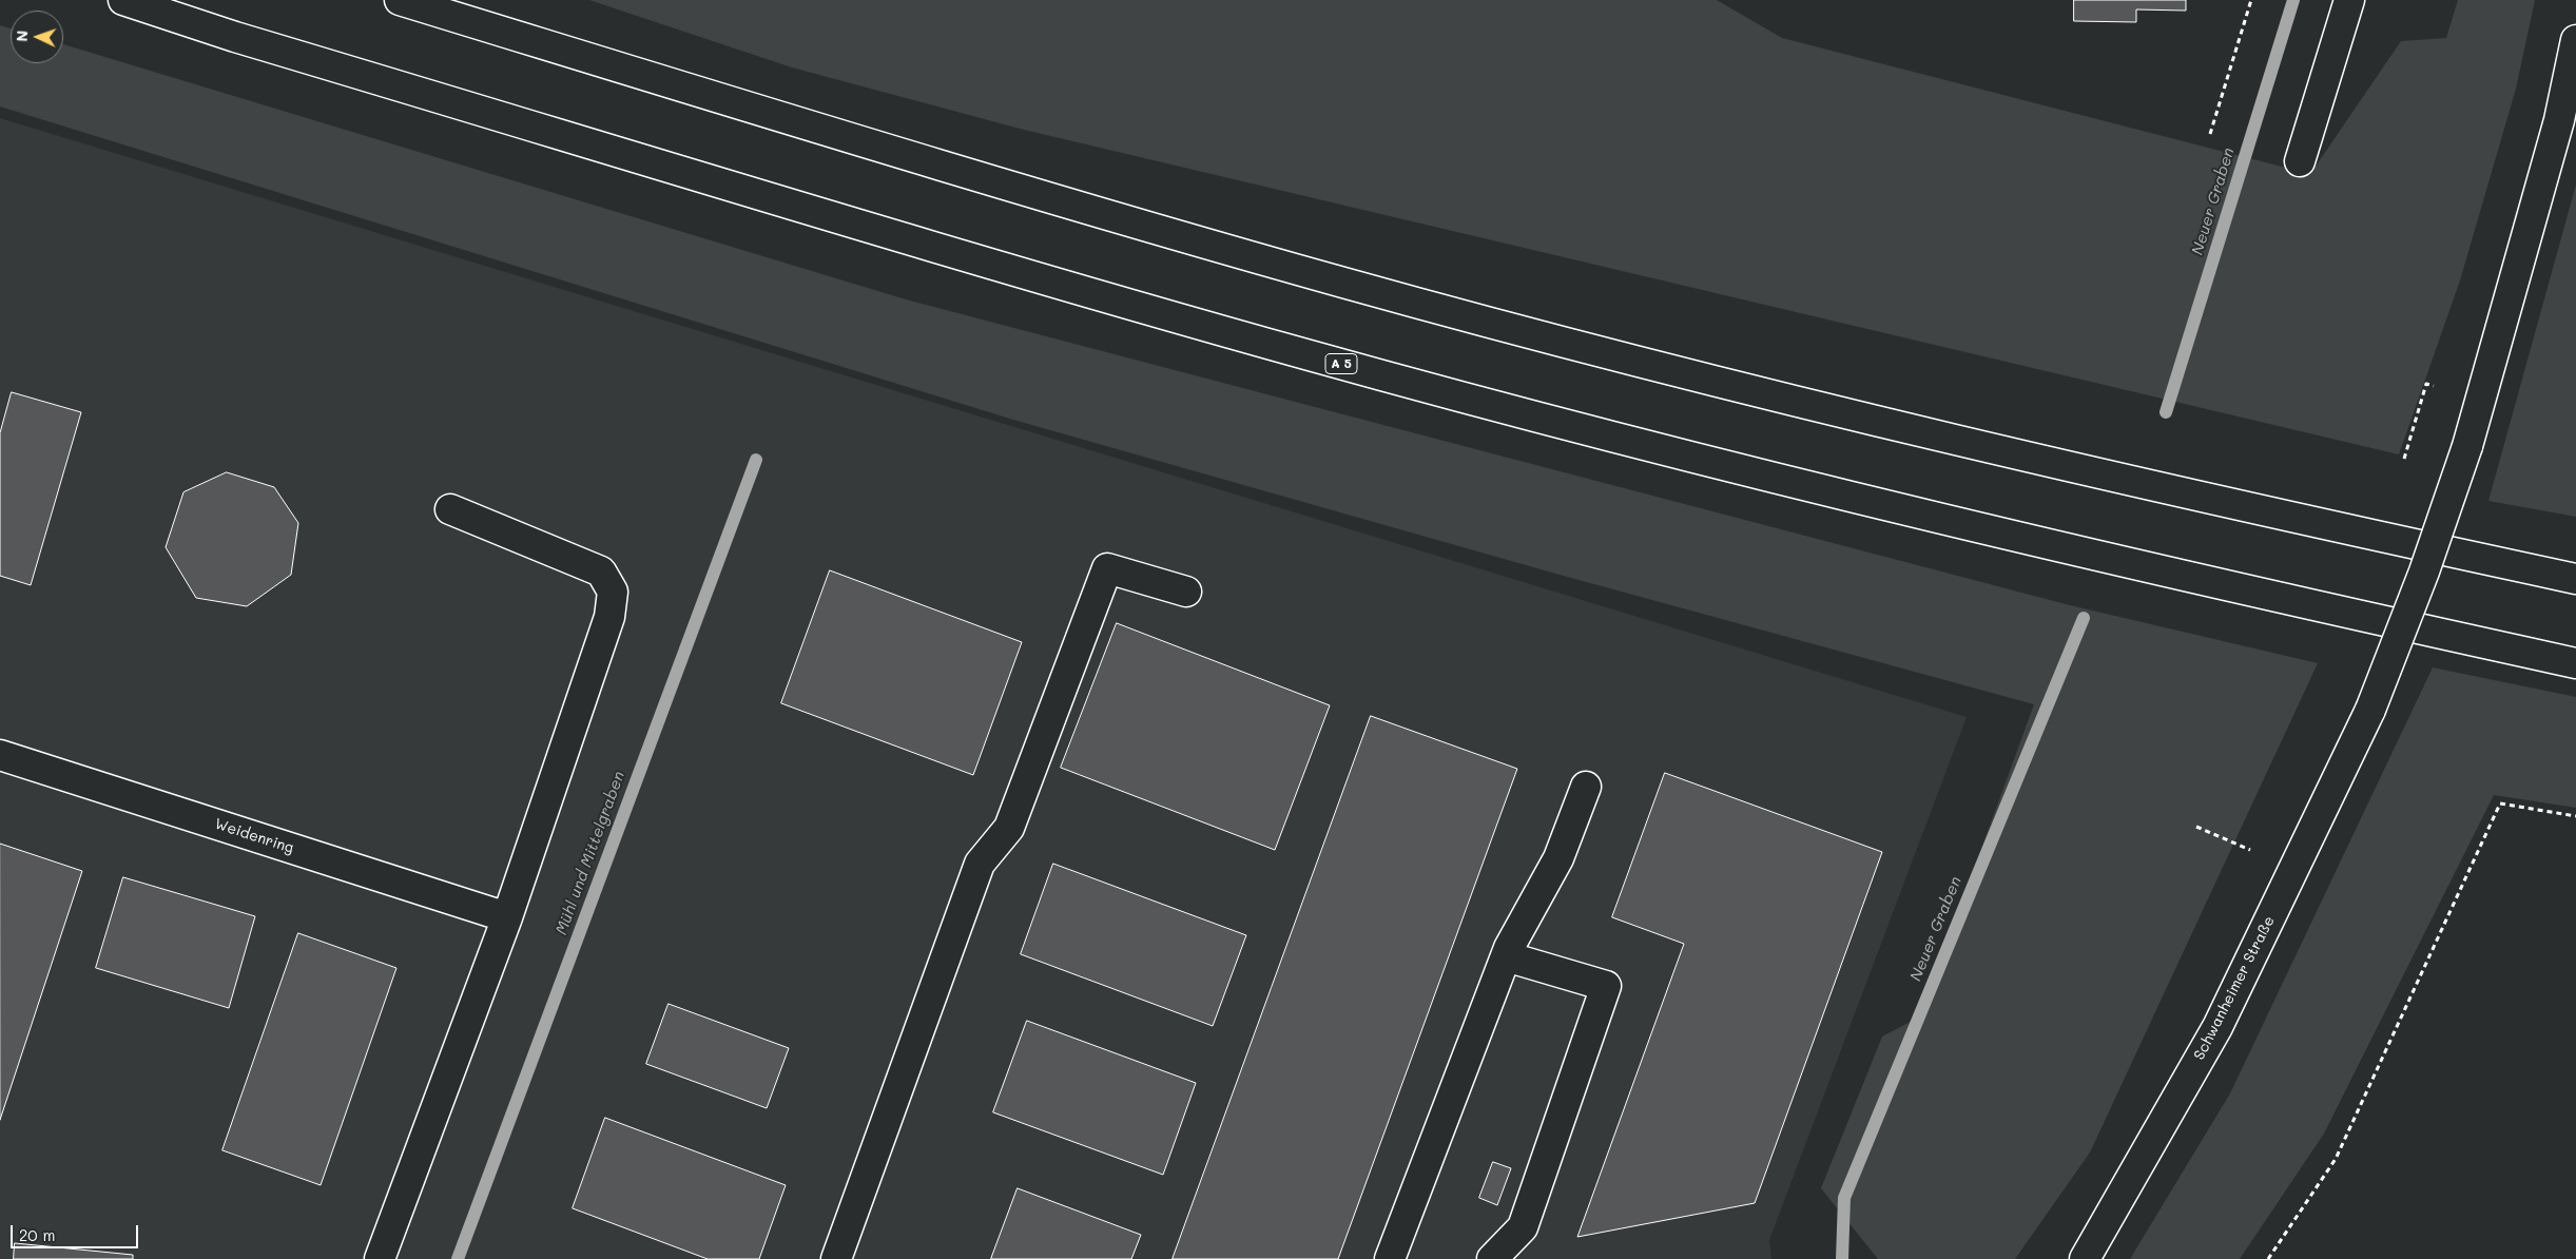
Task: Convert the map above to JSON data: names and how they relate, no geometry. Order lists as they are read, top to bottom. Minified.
{"streets":{"main road":["A 5","Weidenring","Schwanheimer Straße"]},"water":["Neuer Graben","Mühl und Mittelgraben"],"scale_bar":"20 m","north":"left"}
